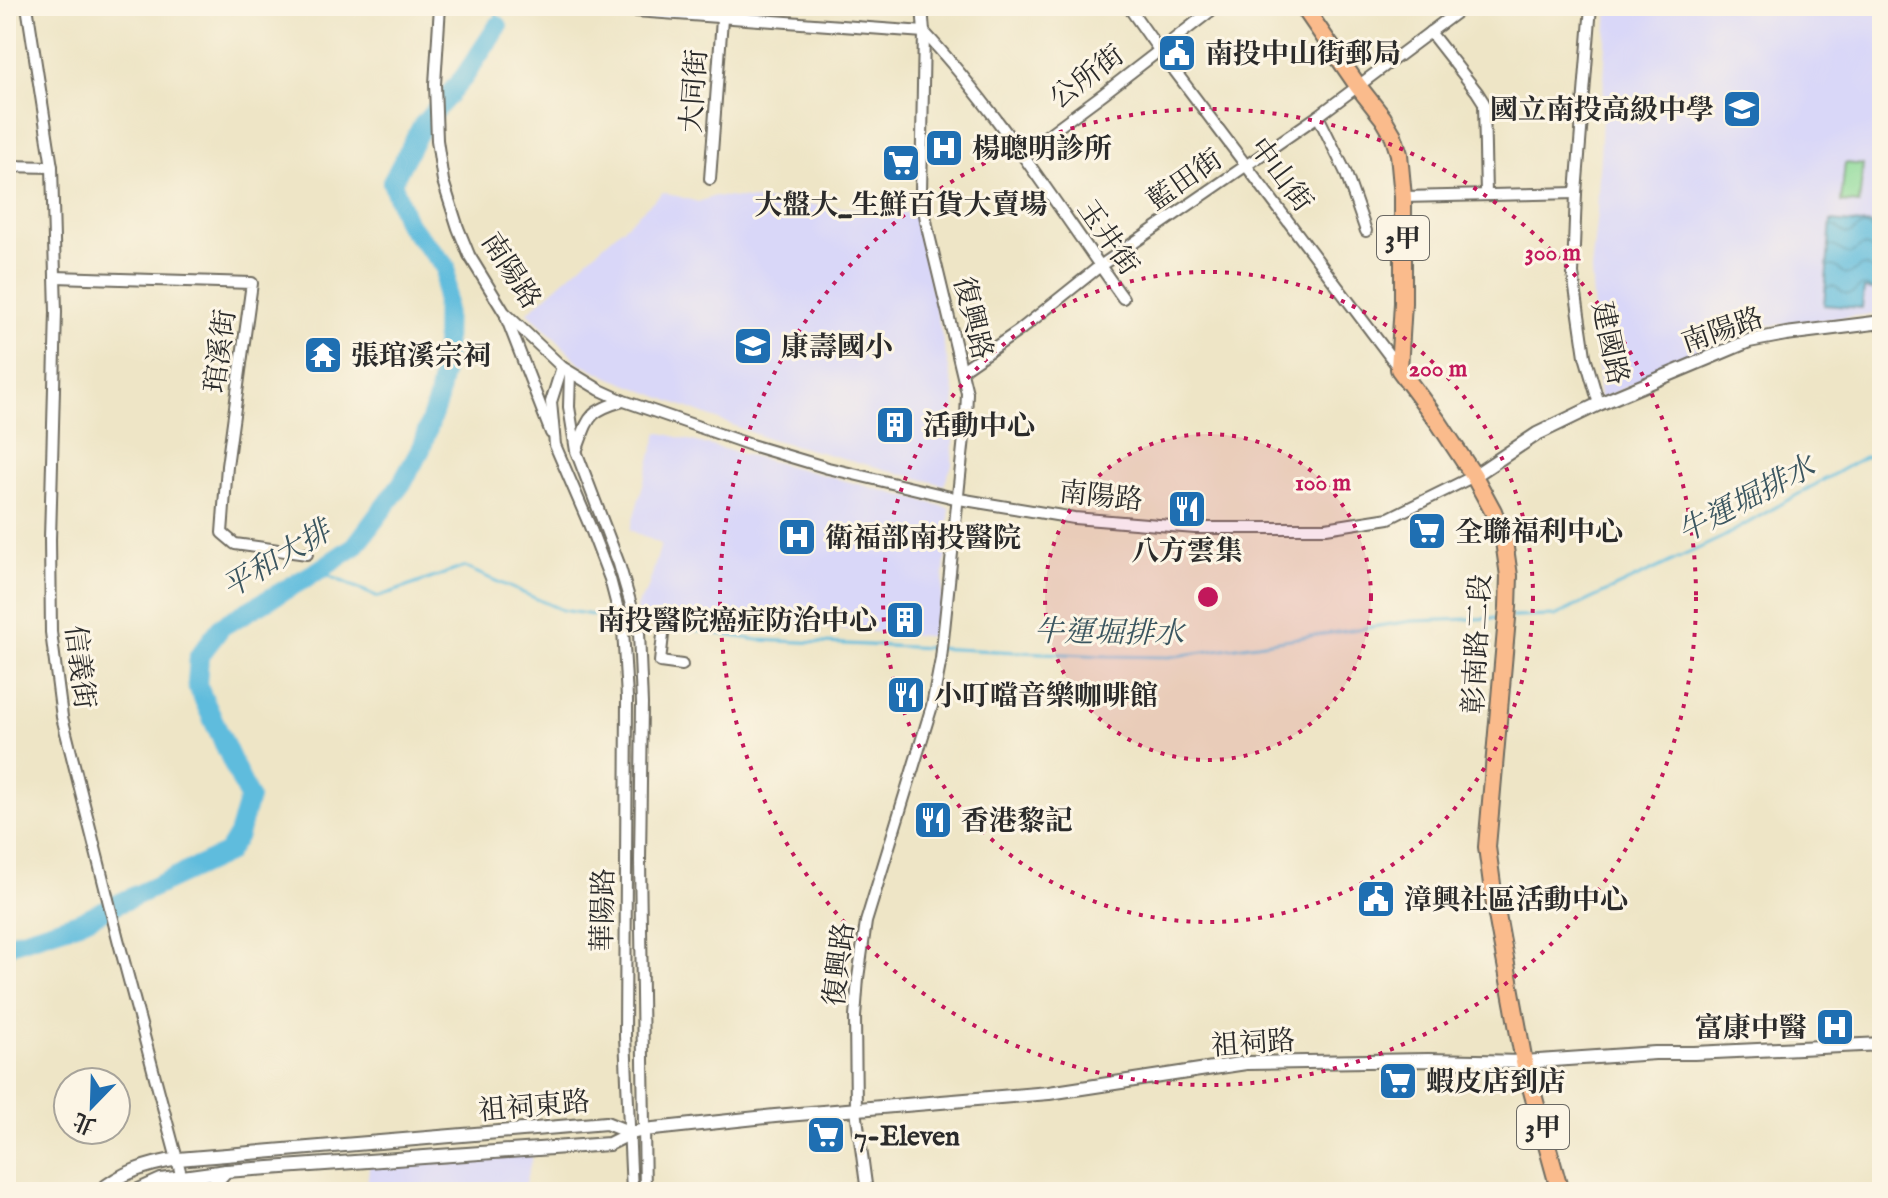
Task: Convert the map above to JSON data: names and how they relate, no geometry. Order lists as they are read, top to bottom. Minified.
{"streets":{"main road":["3甲","彰南路二段"],"street":["公所街","大同街","中山街","藍田街","玉井街","南陽路","復興路","建國路","琯溪街","信義街","華陽路","祖祠路","祖祠東路"]},"crossings":[["公所街","中山街"],["公所街","玉井街"],["中山街","藍田街"],["中山街","3甲"],["中山街","彰南路二段"],["藍田街","玉井街"],["藍田街","3甲"],["藍田街","復興路"],["玉井街","復興路"],["3甲","彰南路二段"],["南陽路","復興路"],["南陽路","建國路"],["南陽路","彰南路二段"],["復興路","祖祠路"],["琯溪街","信義街"],["彰南路二段","祖祠路"],["信義街","祖祠東路"],["華陽路","祖祠路"],["華陽路","祖祠東路"],["祖祠路","祖祠東路"]],"water":["牛運堀排水","平和大排"],"places":{"public building":["南投中山街郵局","漳興社區活動中心"],"school or university":["國立南投高級中學","康壽國小"],"hospital":["楊聰明診所","衛福部南投醫院","富康中醫"],"supermarket":["大盤大_生鮮百貨大賣場","全聯福利中心","蝦皮店到店","7-Eleven"],"temple":["張琯溪宗祠"],"building":["活動中心","南投醫院癌症防治中心"],"restaurant":["八方雲集","小叮噹音樂咖啡館","香港黎記"]},"north":"bottom left","rings":["300 m","200 m","100 m"]}
